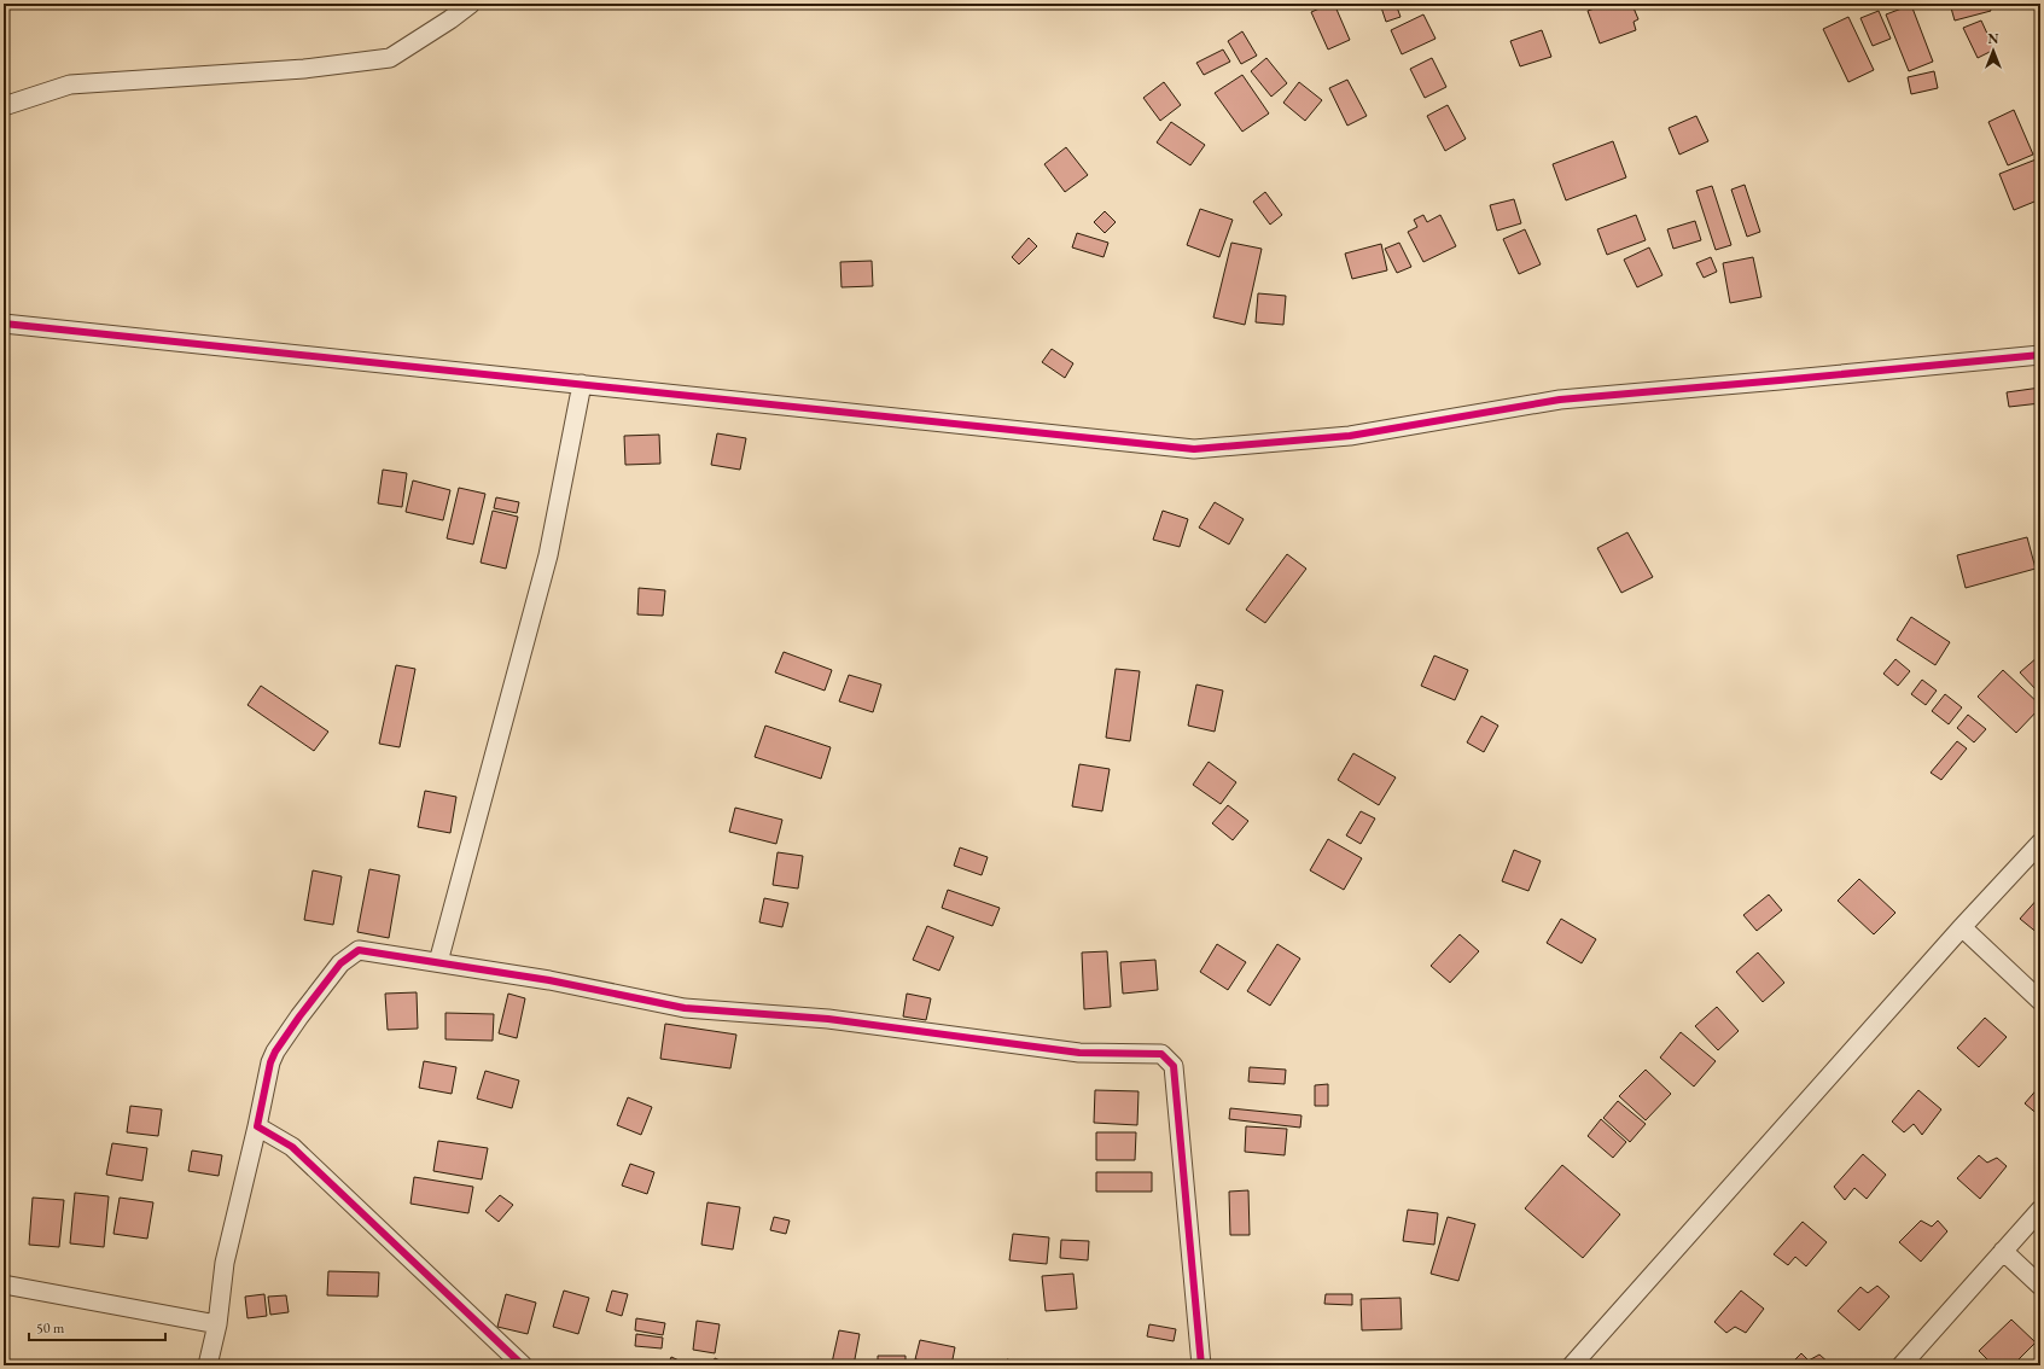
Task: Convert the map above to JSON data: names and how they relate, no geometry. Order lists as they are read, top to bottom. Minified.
{"scale_bar":"50 m","north":"top"}
